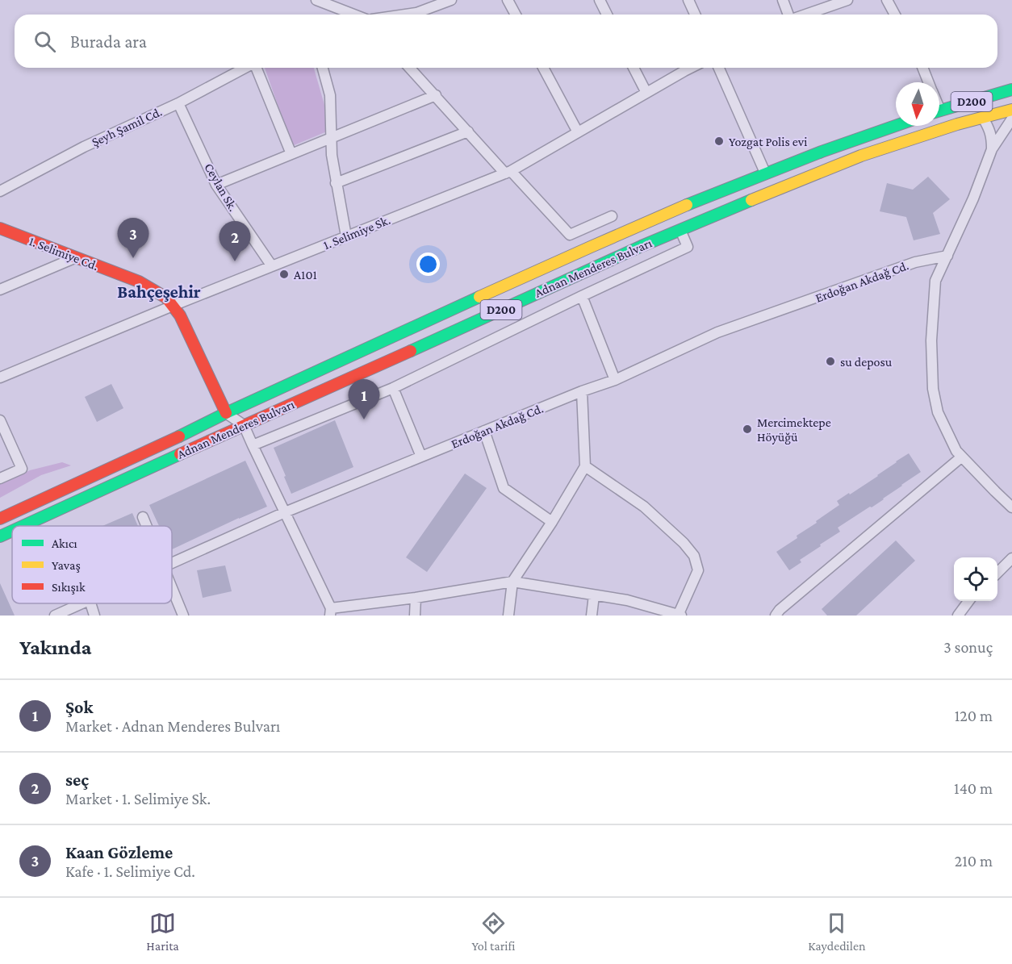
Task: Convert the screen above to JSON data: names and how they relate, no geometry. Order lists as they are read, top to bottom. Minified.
{"streets":{"main road":["D200","1. Selimiye Cd.","Adnan Menderes Bulvarı"],"street":["Şeyh Şamil Cd.","Ceylan Sk.","1. Selimiye Sk.","Erdoğan Akdağ Cd."]},"crossings":[["Şeyh Şamil Cd.","Ceylan Sk."],["Ceylan Sk.","1. Selimiye Sk."],["1. Selimiye Sk.","1. Selimiye Cd."],["1. Selimiye Cd.","Adnan Menderes Bulvarı"]],"districts":["Bahçeşehir"],"places":["Yozgat Polis evi","A101","su deposu","Mercimektepe Höyüğü"],"legend":["Akıcı","Yavaş","Sıkışık"],"north":"bottom","page":{"search":"Burada ara","pins":["3","2","1"],"heading":["Yakında","3 sonuç"],"list":[{"mark":"1","name":"Şok","note":"Market · Adnan Menderes Bulvarı","value":"120 m"},{"mark":"2","name":"seç","note":"Market · 1. Selimiye Sk.","value":"140 m"},{"mark":"3","name":"Kaan Gözleme","note":"Kafe · 1. Selimiye Cd.","value":"210 m"}],"nav":["Harita","Yol tarifi","Kaydedilen"]}}
